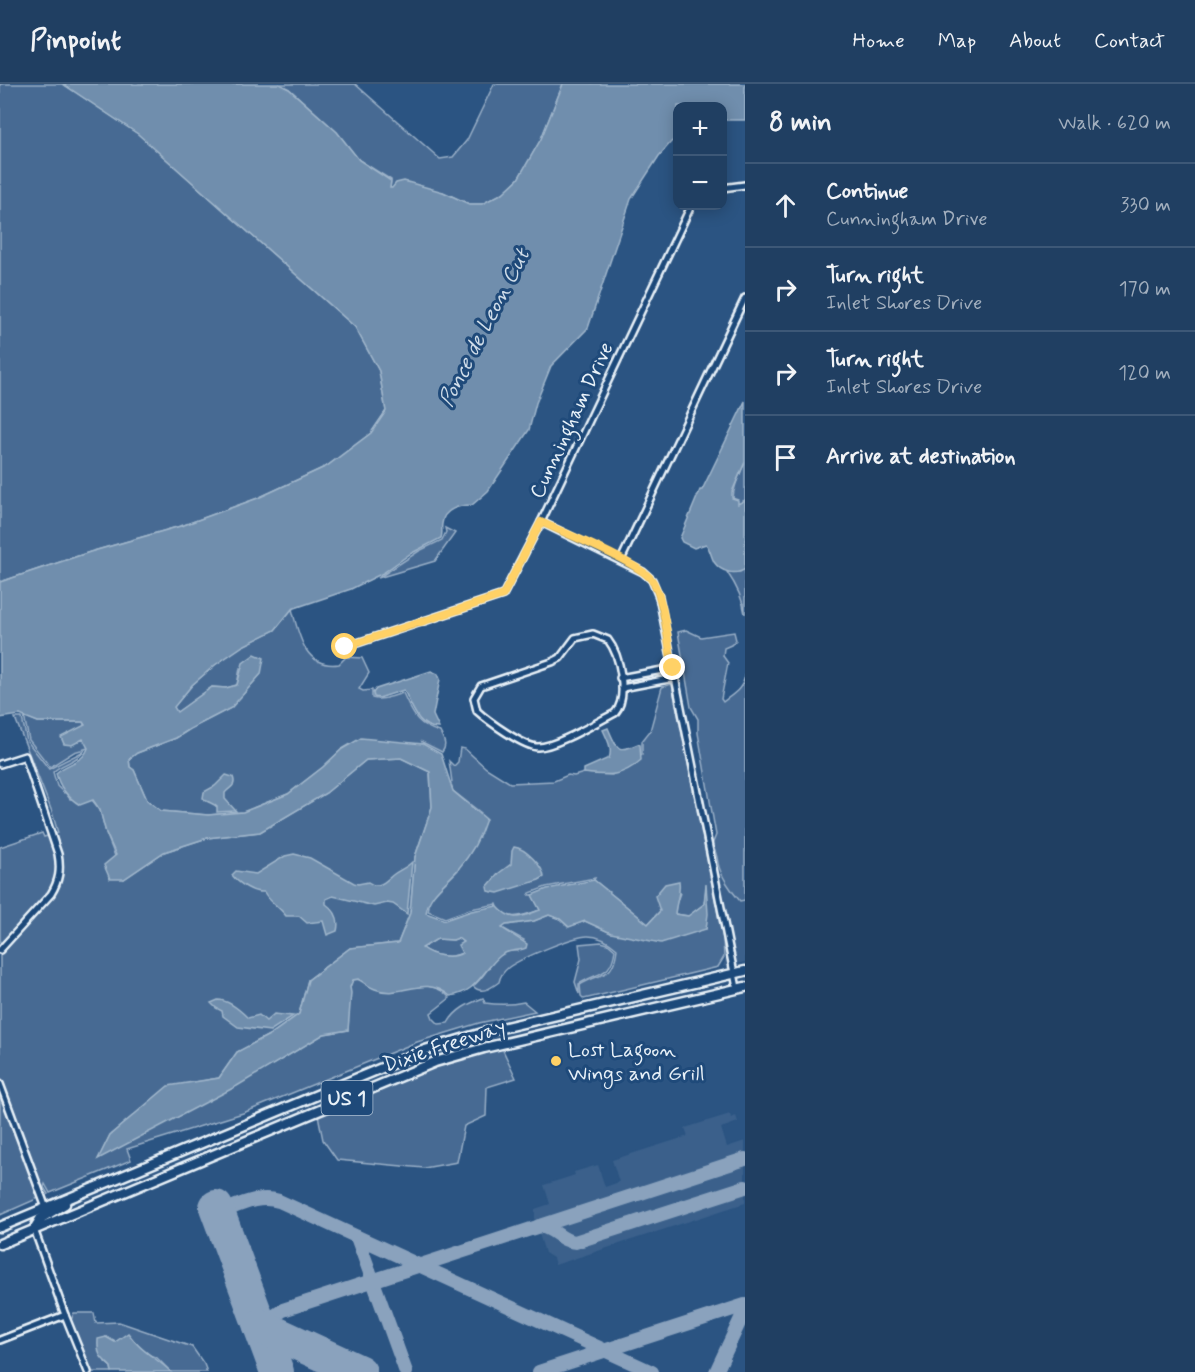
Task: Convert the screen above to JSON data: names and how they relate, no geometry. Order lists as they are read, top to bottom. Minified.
{"streets":{"main road":["Dixie Freeway","US 1"],"street":["Cunningham Drive"]},"water":["Ponce de Leon Cut"],"places":["Lost Lagoon Wings and Grill"],"page":{"header":"Pinpoint","nav":["Home","Map","About","Contact"],"heading":["8 min","Walk · 620 m"],"map_buttons":["+","−"],"list":[["Continue","Cunningham Drive","330 m"],["Turn right","Inlet Shores Drive","170 m"],["Turn right","Inlet Shores Drive","120 m"],"Arrive at destination"]}}
